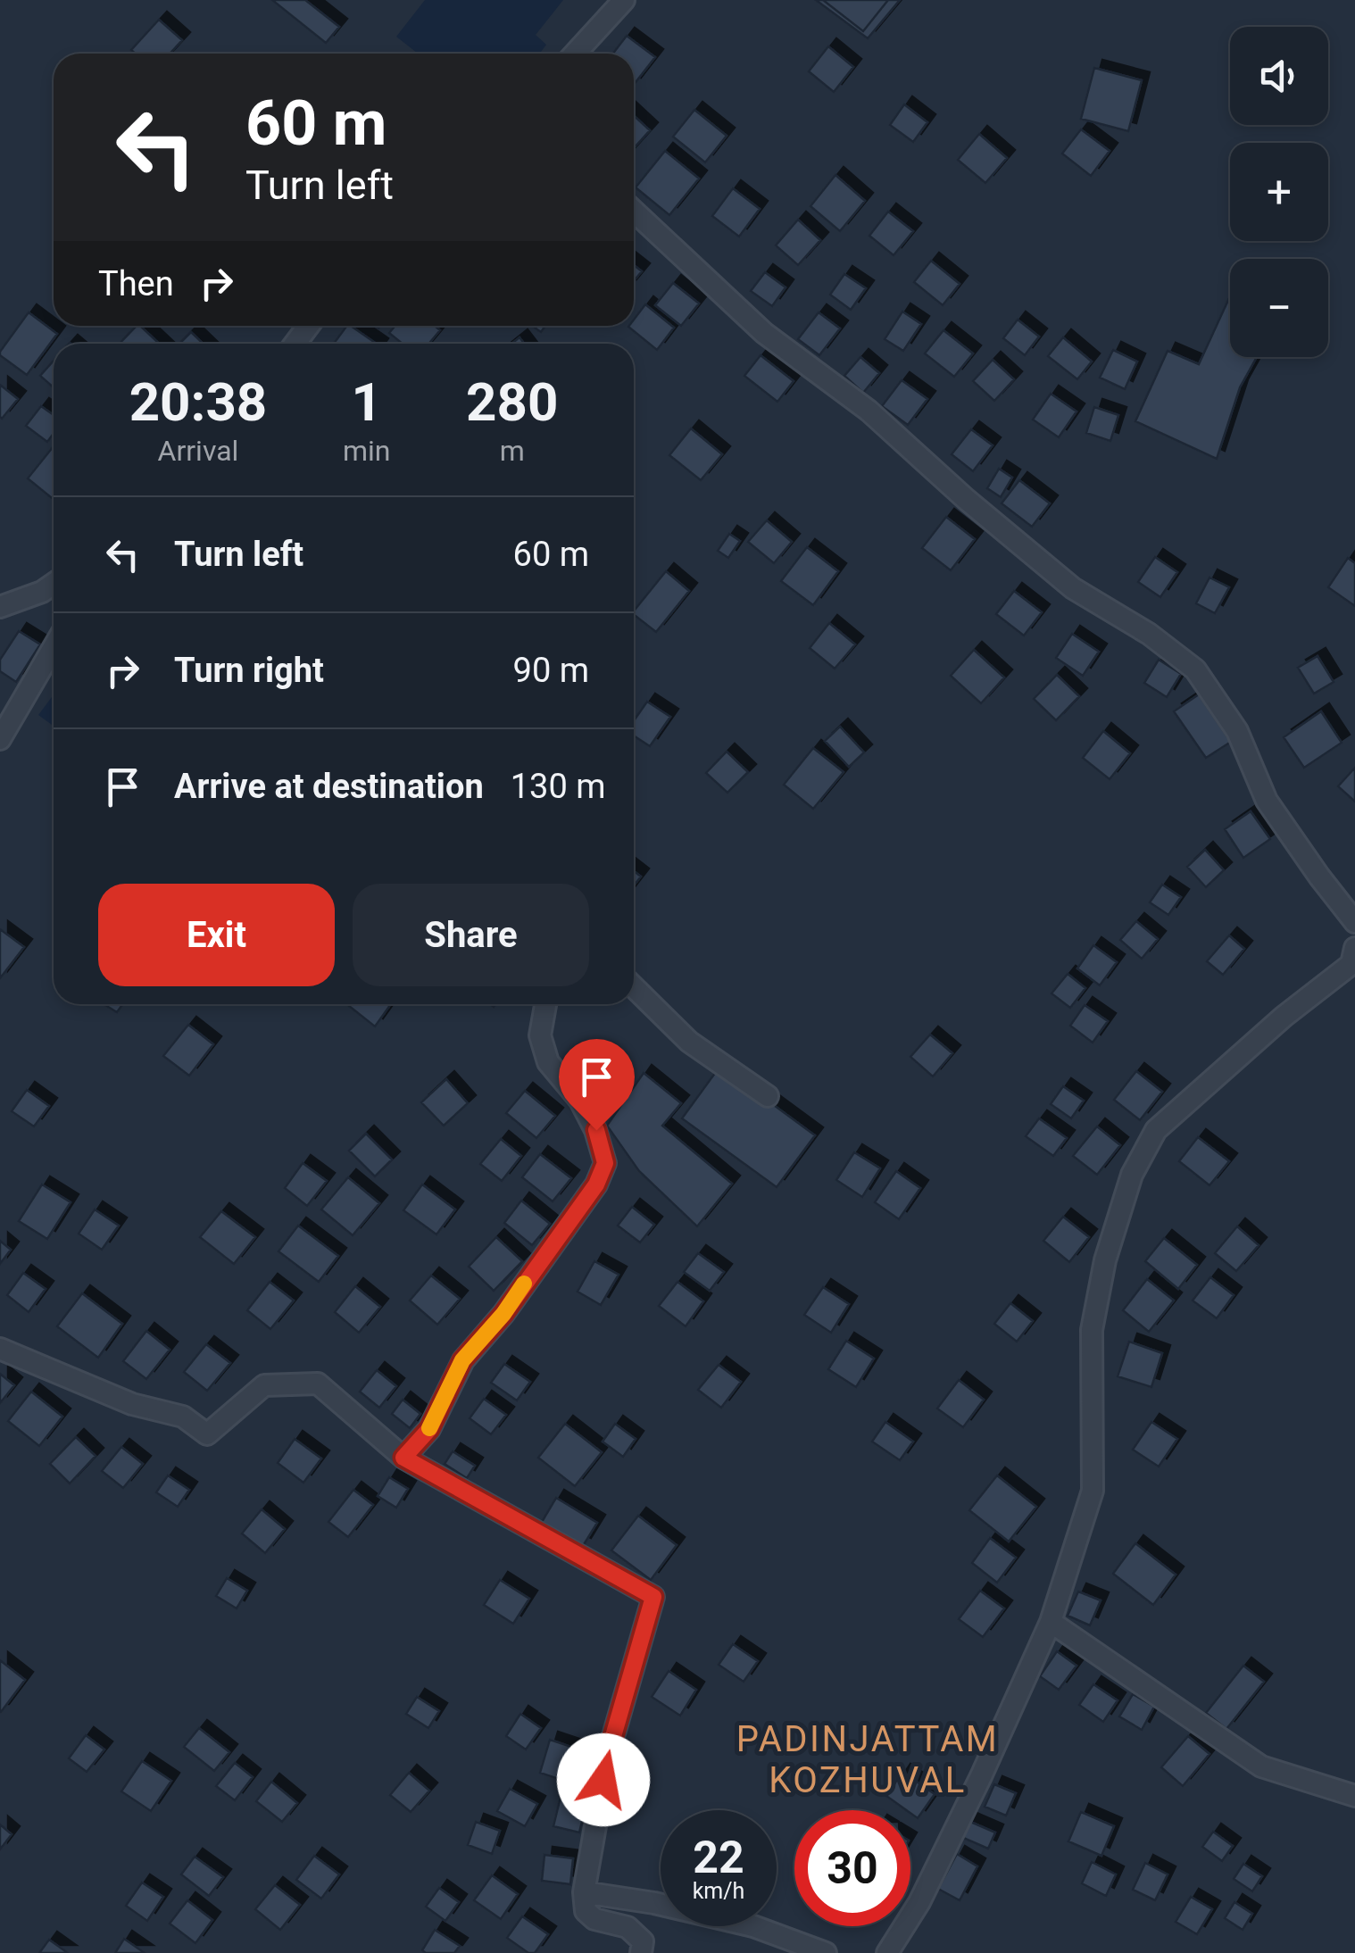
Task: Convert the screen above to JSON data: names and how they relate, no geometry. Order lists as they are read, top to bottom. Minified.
{"districts":["PADINJATTAM KOZHUVAL"],"page":{"map_buttons":["+","−"],"turn":["60 m","Turn left"],"then":"Then","eta":["20:38","Arrival","1","min","280","m"],"list":[{"name":"Turn left","value":"60 m"},{"name":"Turn right","value":"90 m"},{"name":"Arrive at destination","value":"130 m"}],"buttons":["Exit","Share"],"speed":"22 km/h","limit":"30"}}
